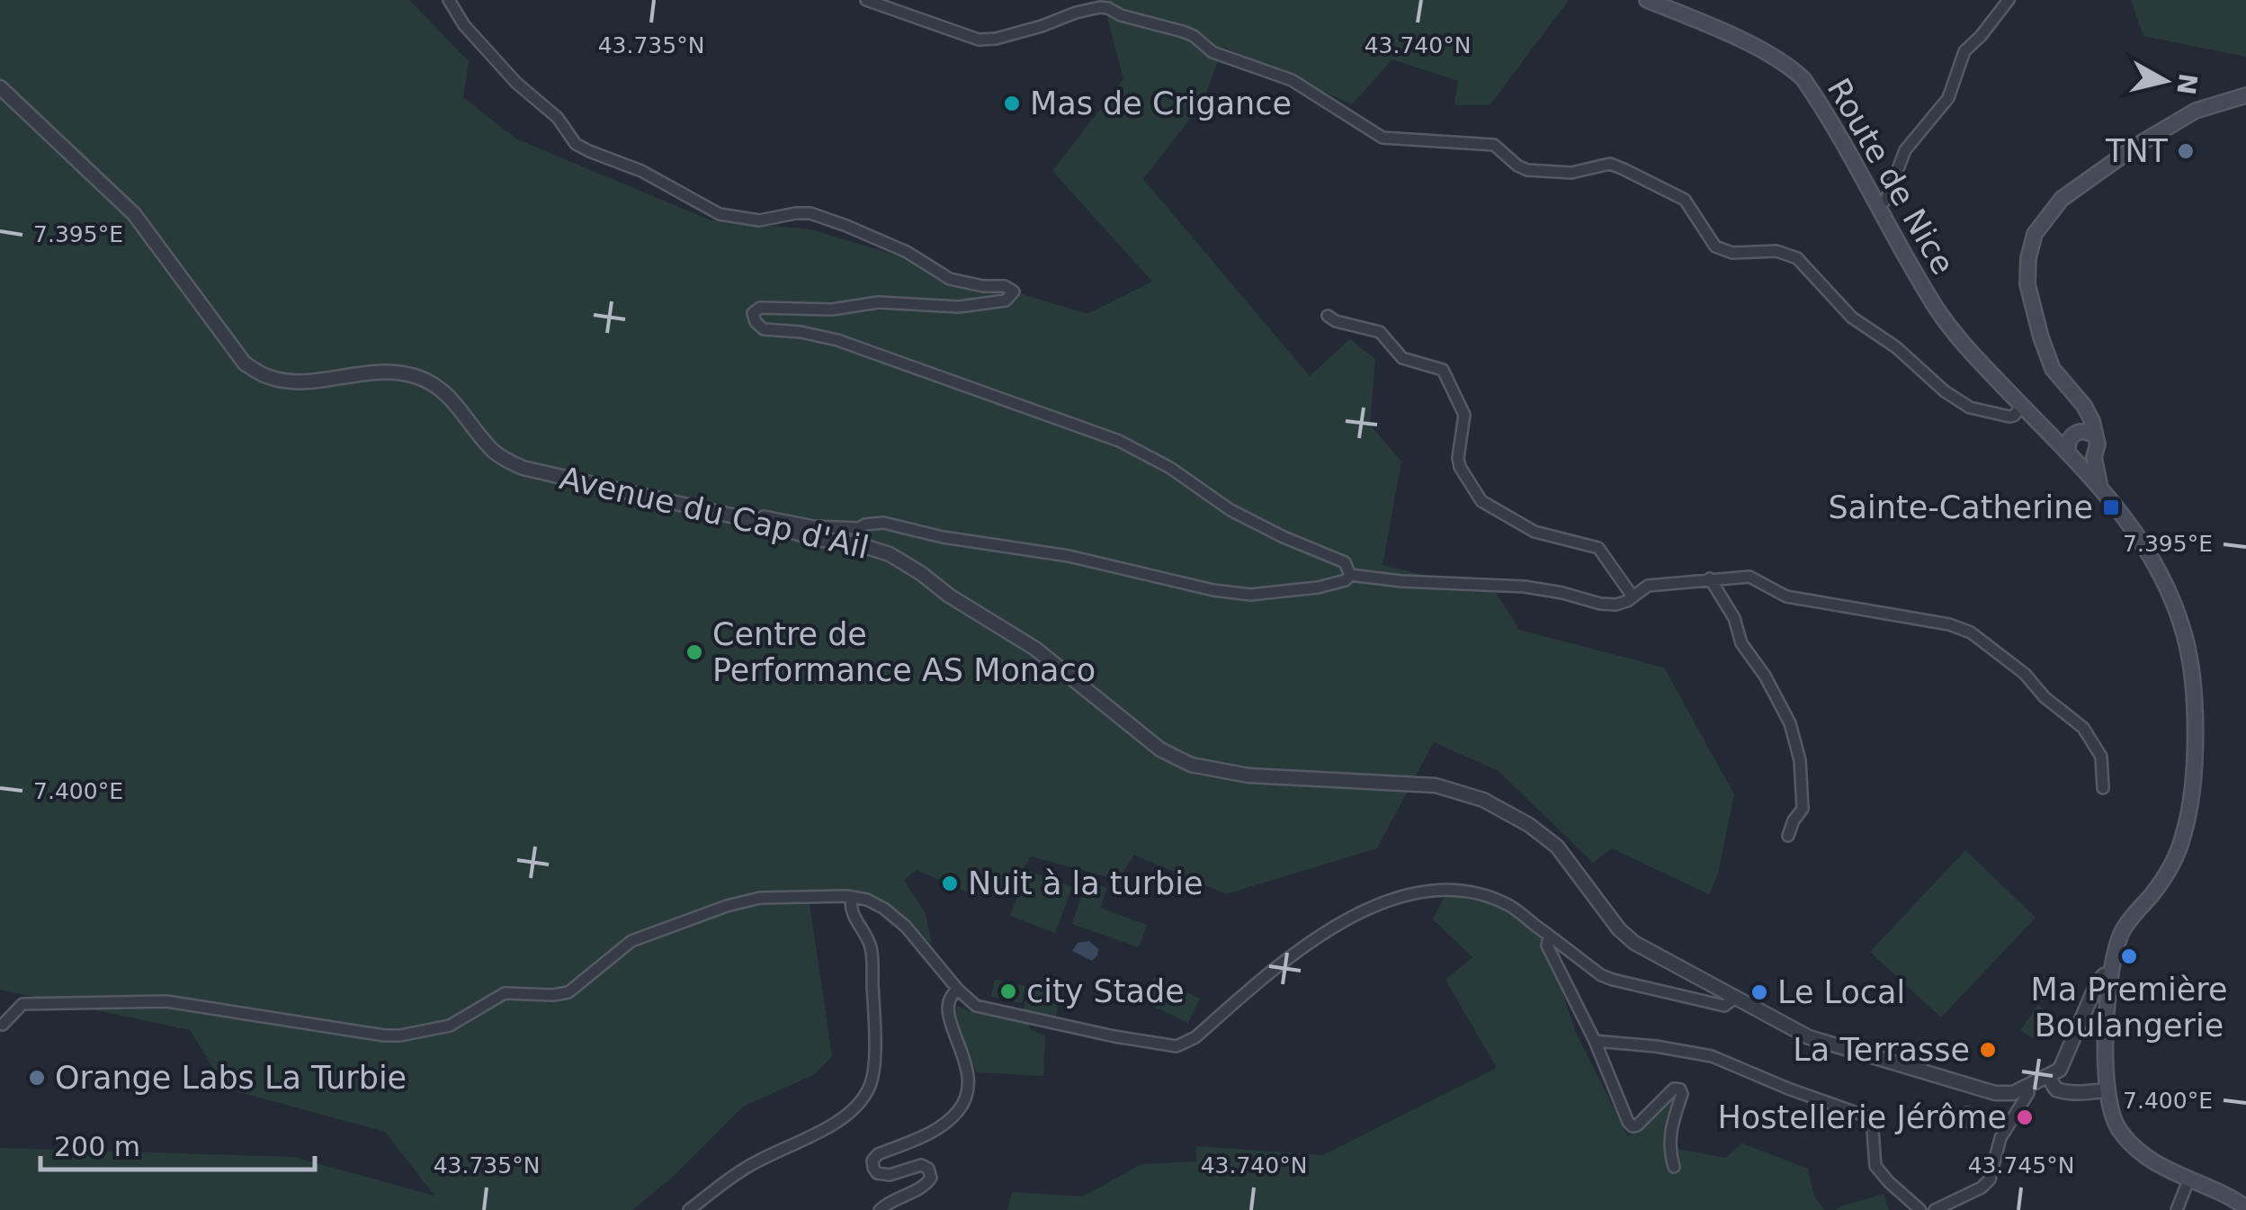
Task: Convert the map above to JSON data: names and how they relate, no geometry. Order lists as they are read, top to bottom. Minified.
{"streets":{"main road":["Route de Nice"],"street":["Avenue du Cap d'Ail"]},"places":{"other":["Mas de Crigance","TNT","Centre de Performance AS Monaco","Nuit à la turbie","Ma Première Boulangerie","city Stade","Le Local","La Terrasse","Orange Labs La Turbie","Hostellerie Jérôme"],"transit":["Sainte-Catherine"]},"scale_bar":"200 m","north":"right","coordinates":["43.735°N","43.740°N","7.395°E","7.400°E","43.745°N"]}
